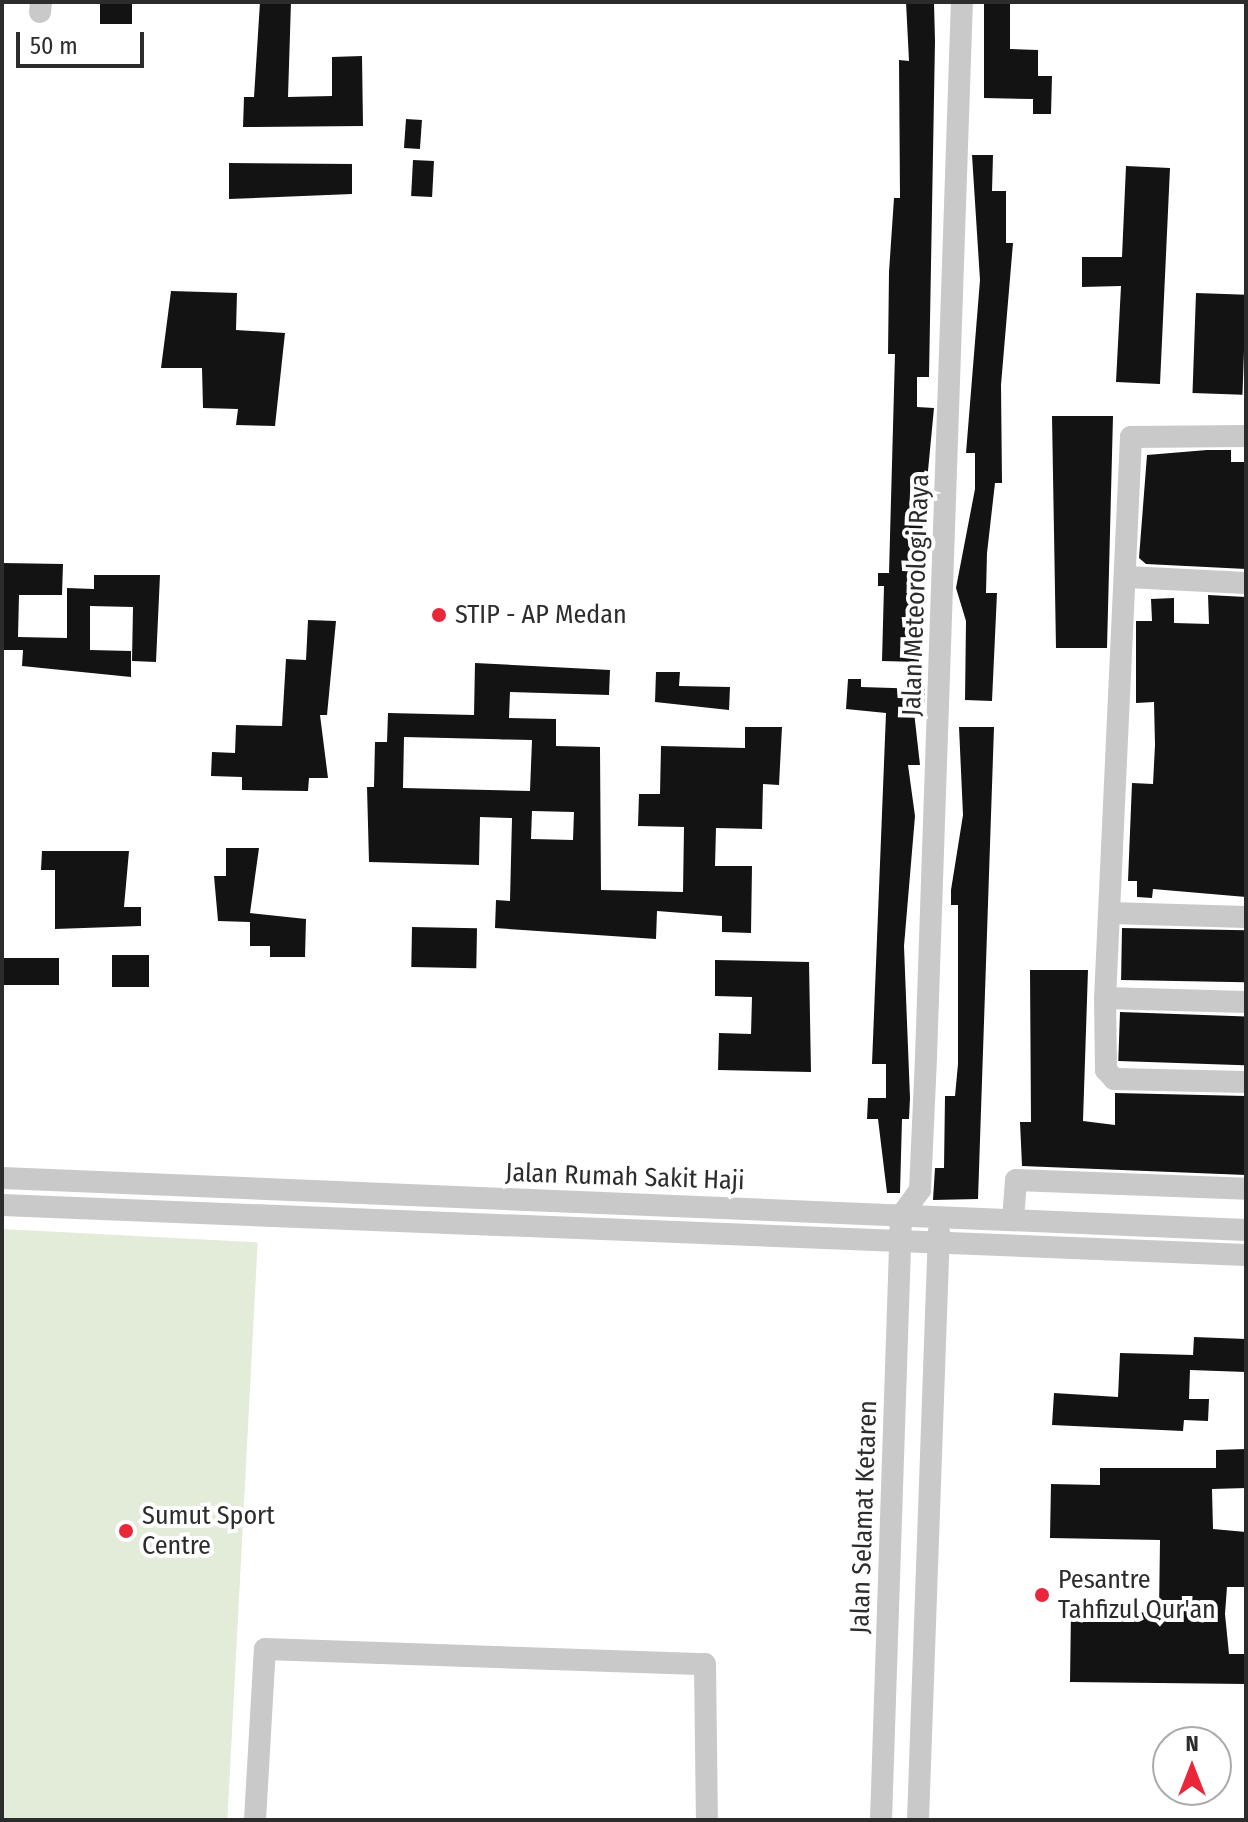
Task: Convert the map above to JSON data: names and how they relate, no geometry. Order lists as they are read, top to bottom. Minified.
{"streets":{"street":["Jalan Meteorologi Raya","Jalan Rumah Sakit Haji","Jalan Selamat Ketaren"]},"crossings":[["Jalan Rumah Sakit Haji","Jalan Selamat Ketaren"]],"places":["STIP - AP Medan","Sumut Sport Centre","Pesantre Tahfizul Qur'an"],"scale_bar":"50 m","north":"top"}
